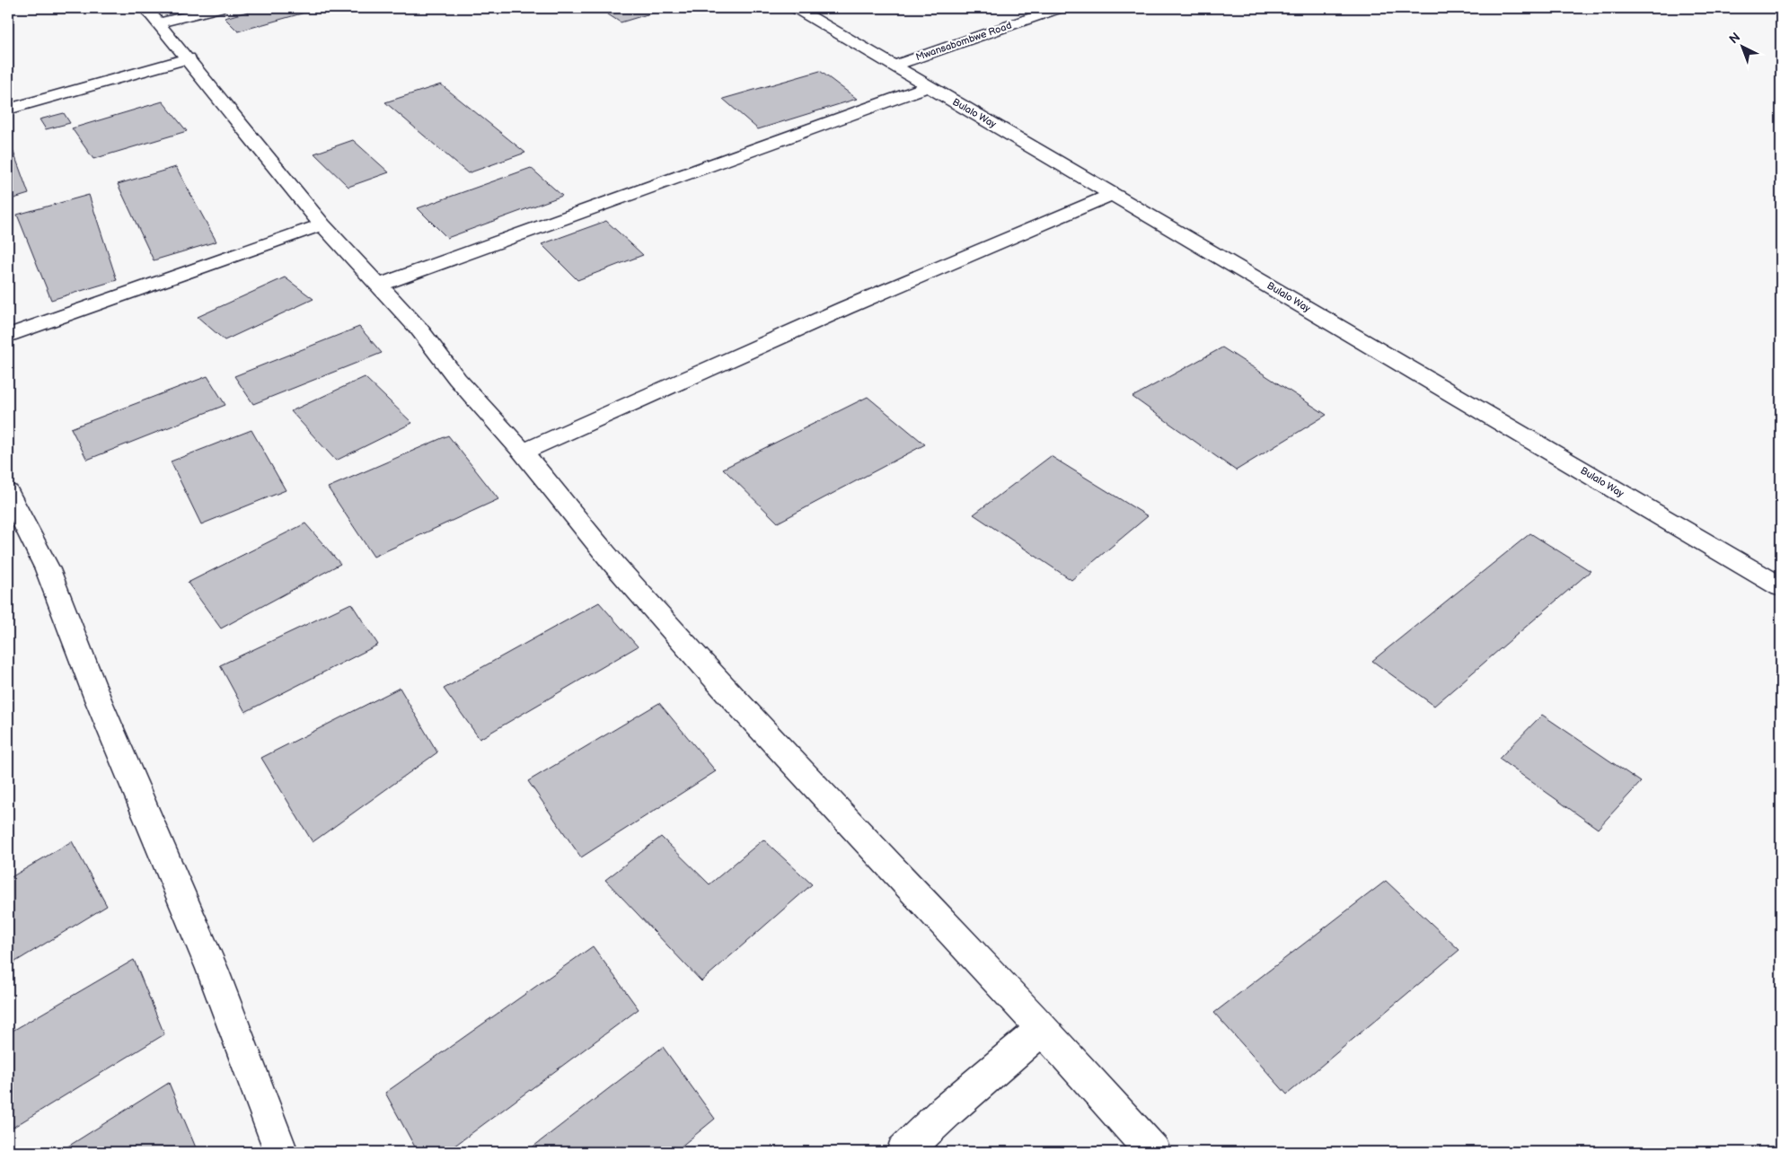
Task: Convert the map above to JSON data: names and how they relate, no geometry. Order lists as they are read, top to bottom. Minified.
{"streets":{"street":["Mwansabombwe Road","Bulalo Way"]},"crossings":[["Mwansabombwe Road","Bulalo Way"]],"north":"top left"}
